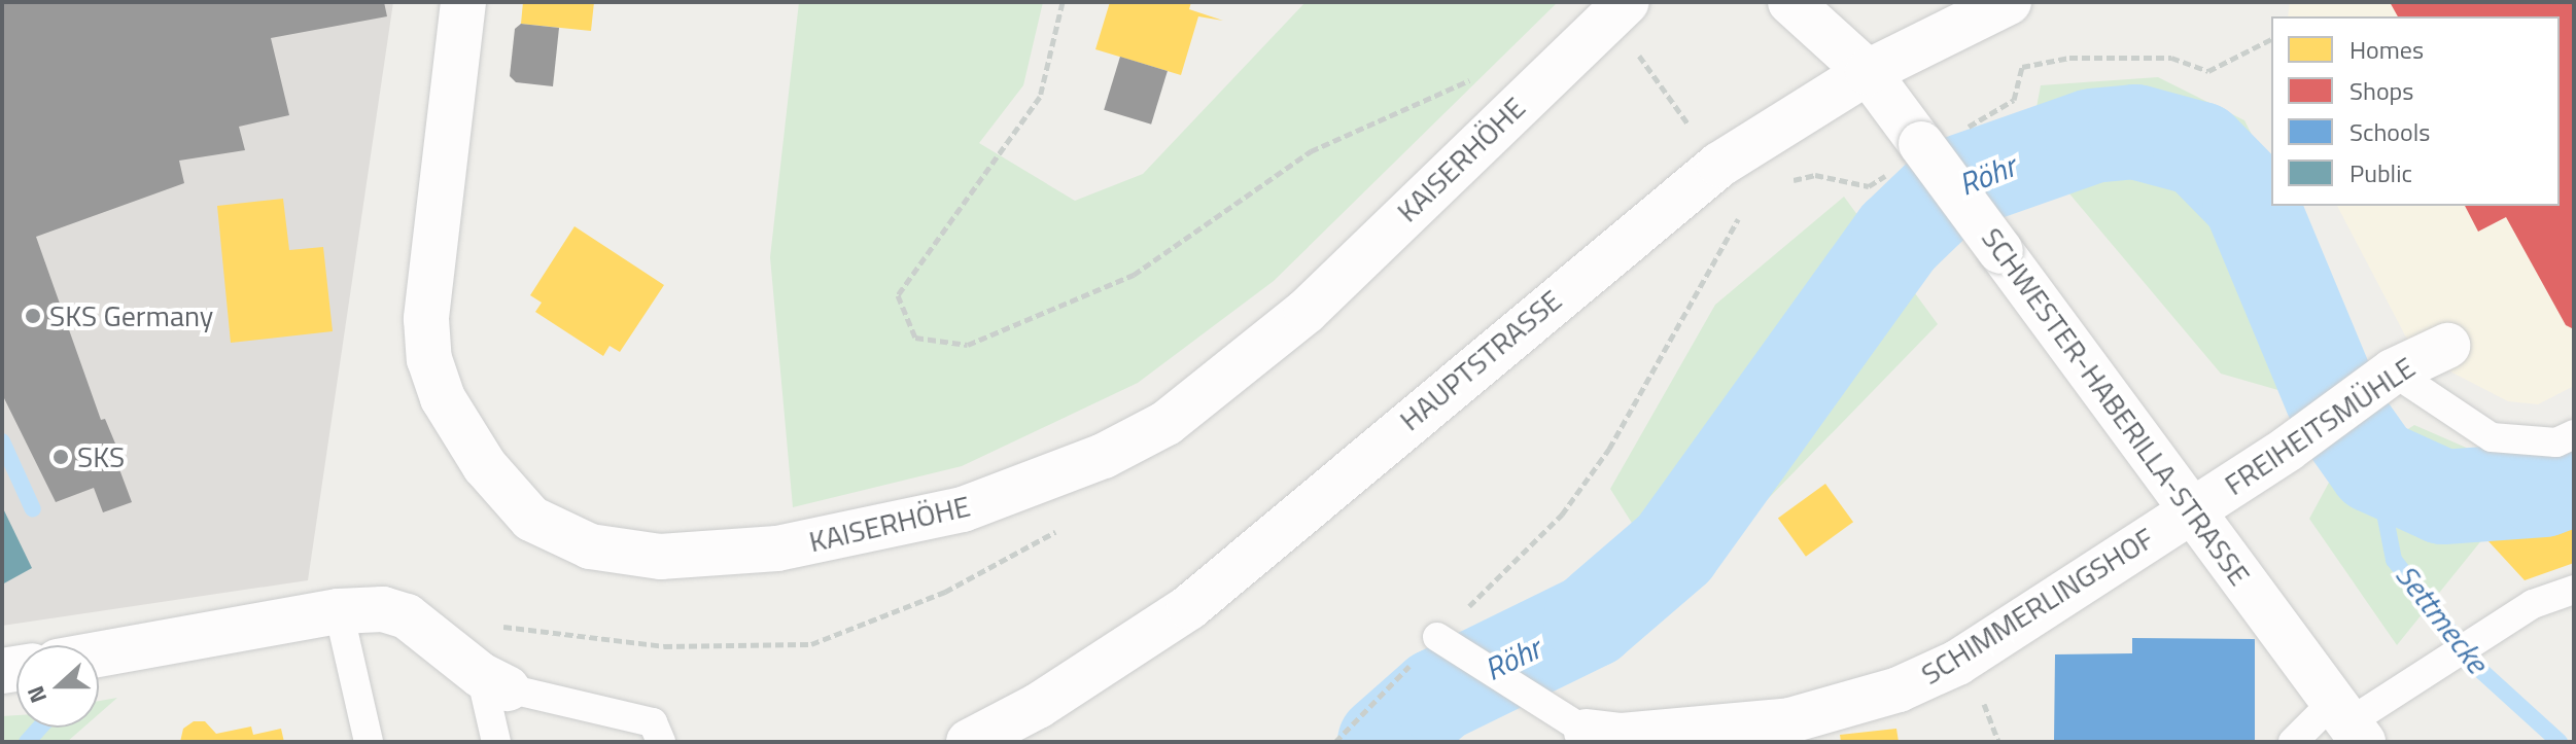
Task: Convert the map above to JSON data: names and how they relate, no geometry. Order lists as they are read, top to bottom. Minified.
{"streets":{"street":["KAISERHÖHE","HAUPTSTRASSE","SCHWESTER-HABERILLA-STRASSE","FREIHEITSMÜHLE","SCHIMMERLINGSHOF"]},"crossings":[["HAUPTSTRASSE","SCHWESTER-HABERILLA-STRASSE"],["SCHWESTER-HABERILLA-STRASSE","FREIHEITSMÜHLE"],["SCHWESTER-HABERILLA-STRASSE","SCHIMMERLINGSHOF"],["FREIHEITSMÜHLE","SCHIMMERLINGSHOF"]],"water":["Röhr","Settmecke"],"places":["SKS Germany","SKS"],"legend":["Homes","Shops","Schools","Public"],"north":"left"}
